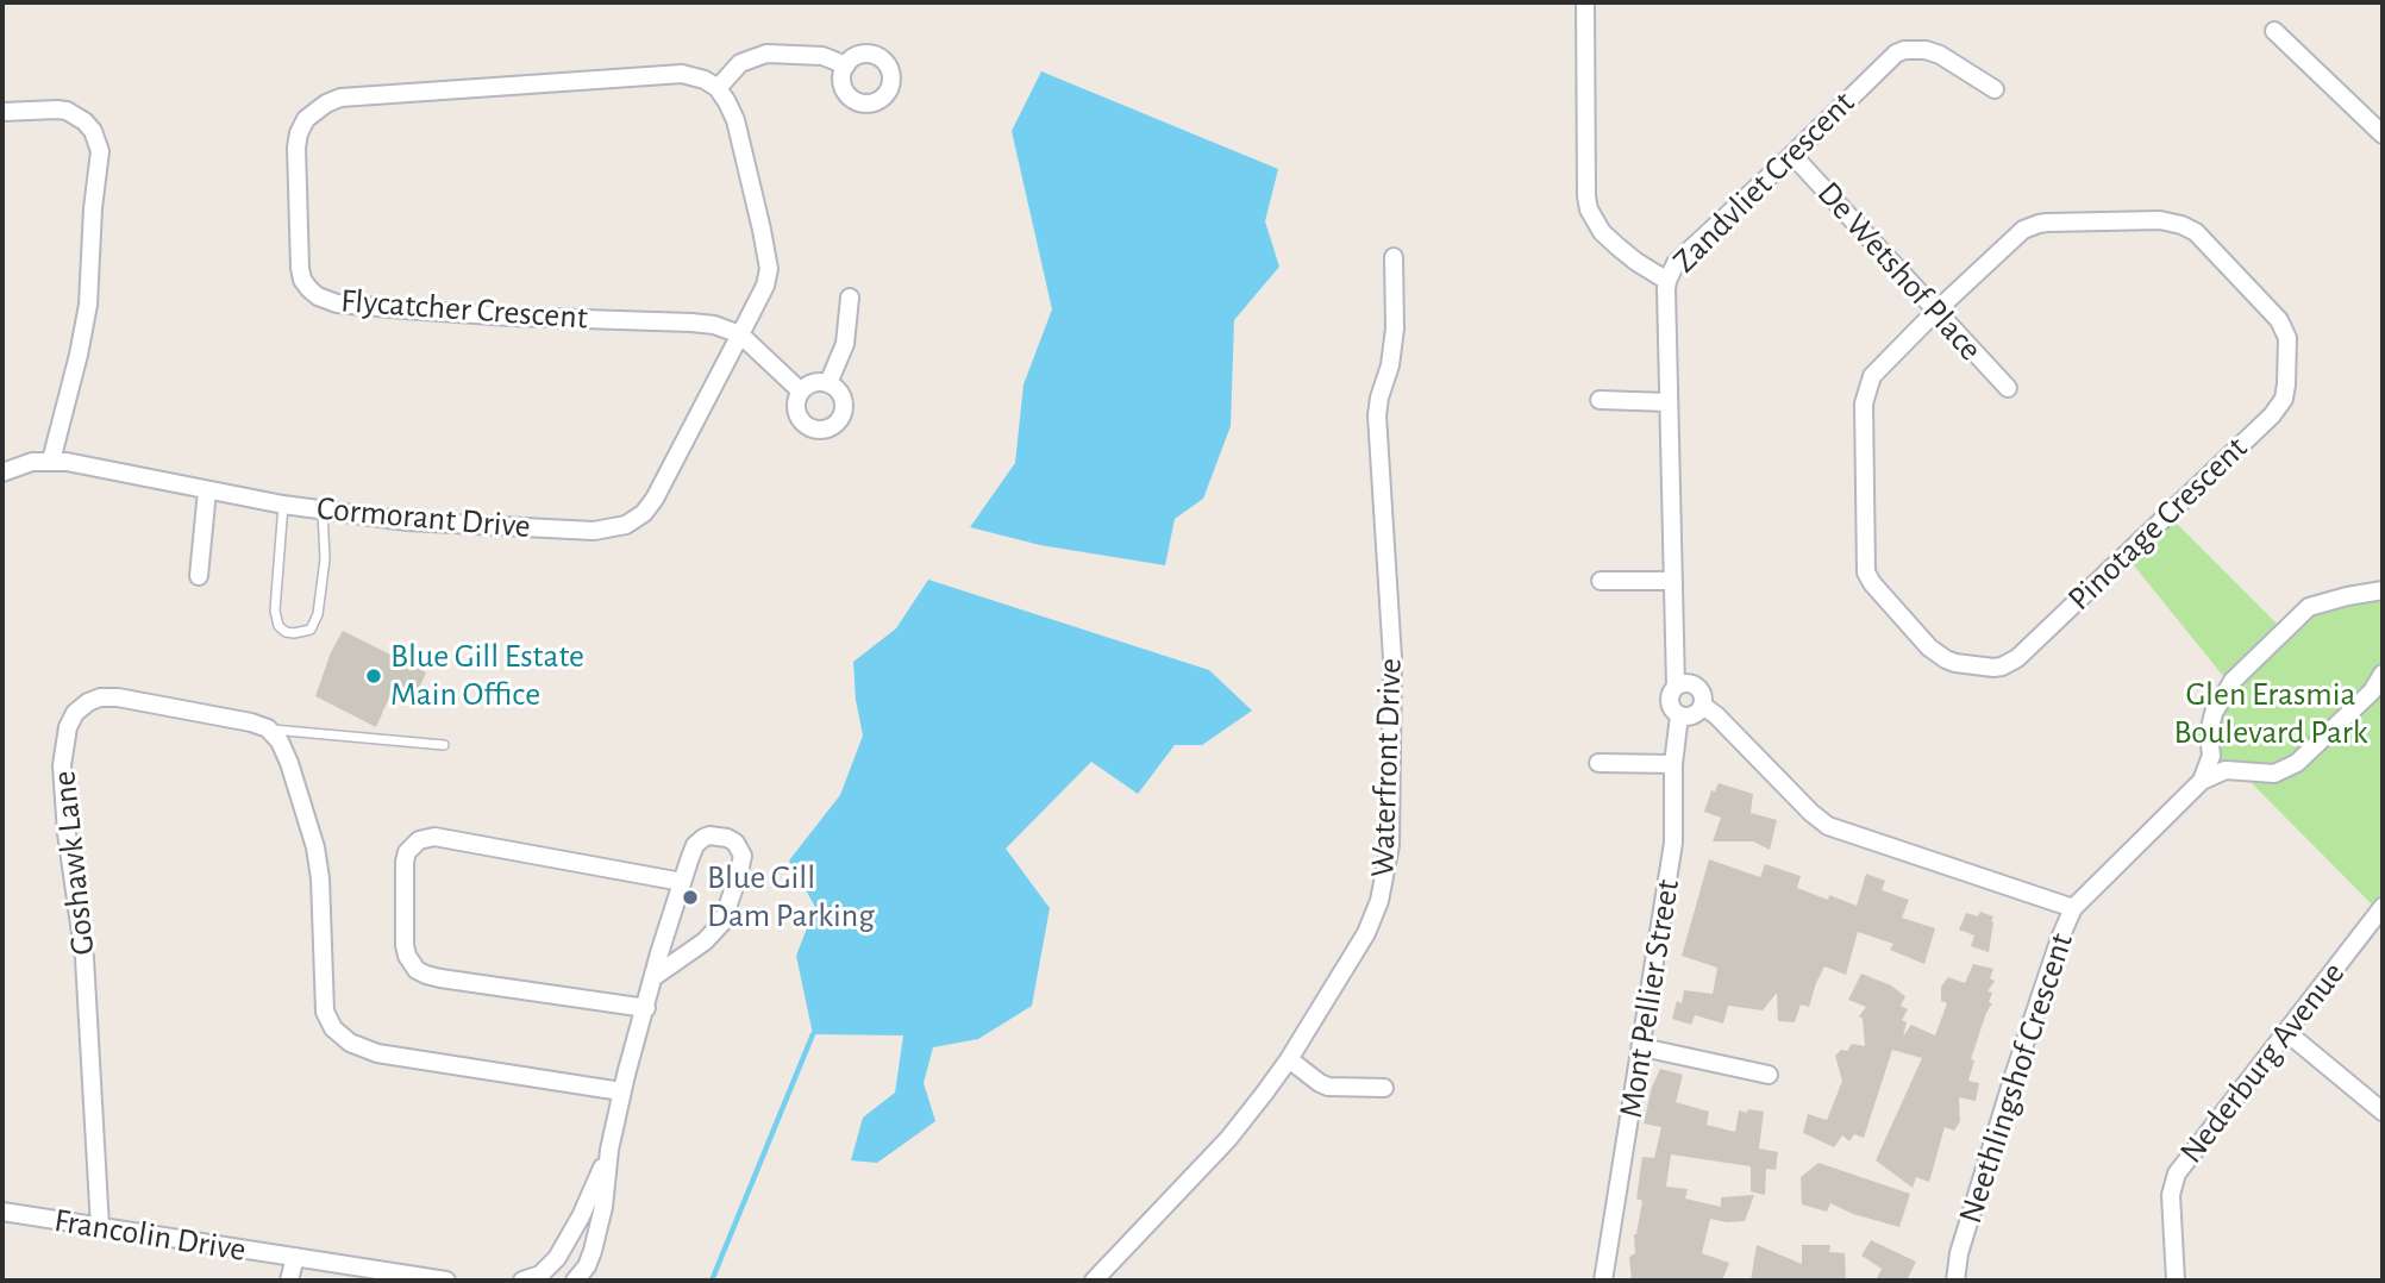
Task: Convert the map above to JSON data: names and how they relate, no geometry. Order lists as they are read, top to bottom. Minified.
{"streets":{"street":["Zandvliet Crescent","De Wetshof Place","Flycatcher Crescent","Cormorant Drive","Pinotage Crescent","Waterfront Drive","Goshawk Lane","Mont Pellier Street","Nederburg Avenue","Neethlingshof Crescent","Francolin Drive"]},"crossings":[["Zandvliet Crescent","De Wetshof Place"],["Zandvliet Crescent","Mont Pellier Street"],["De Wetshof Place","Pinotage Crescent"],["Flycatcher Crescent","Cormorant Drive"],["Goshawk Lane","Francolin Drive"]],"parks":["Glen Erasmia Boulevard Park"],"places":["Blue Gill Estate Main Office","Blue Gill Dam Parking"]}
